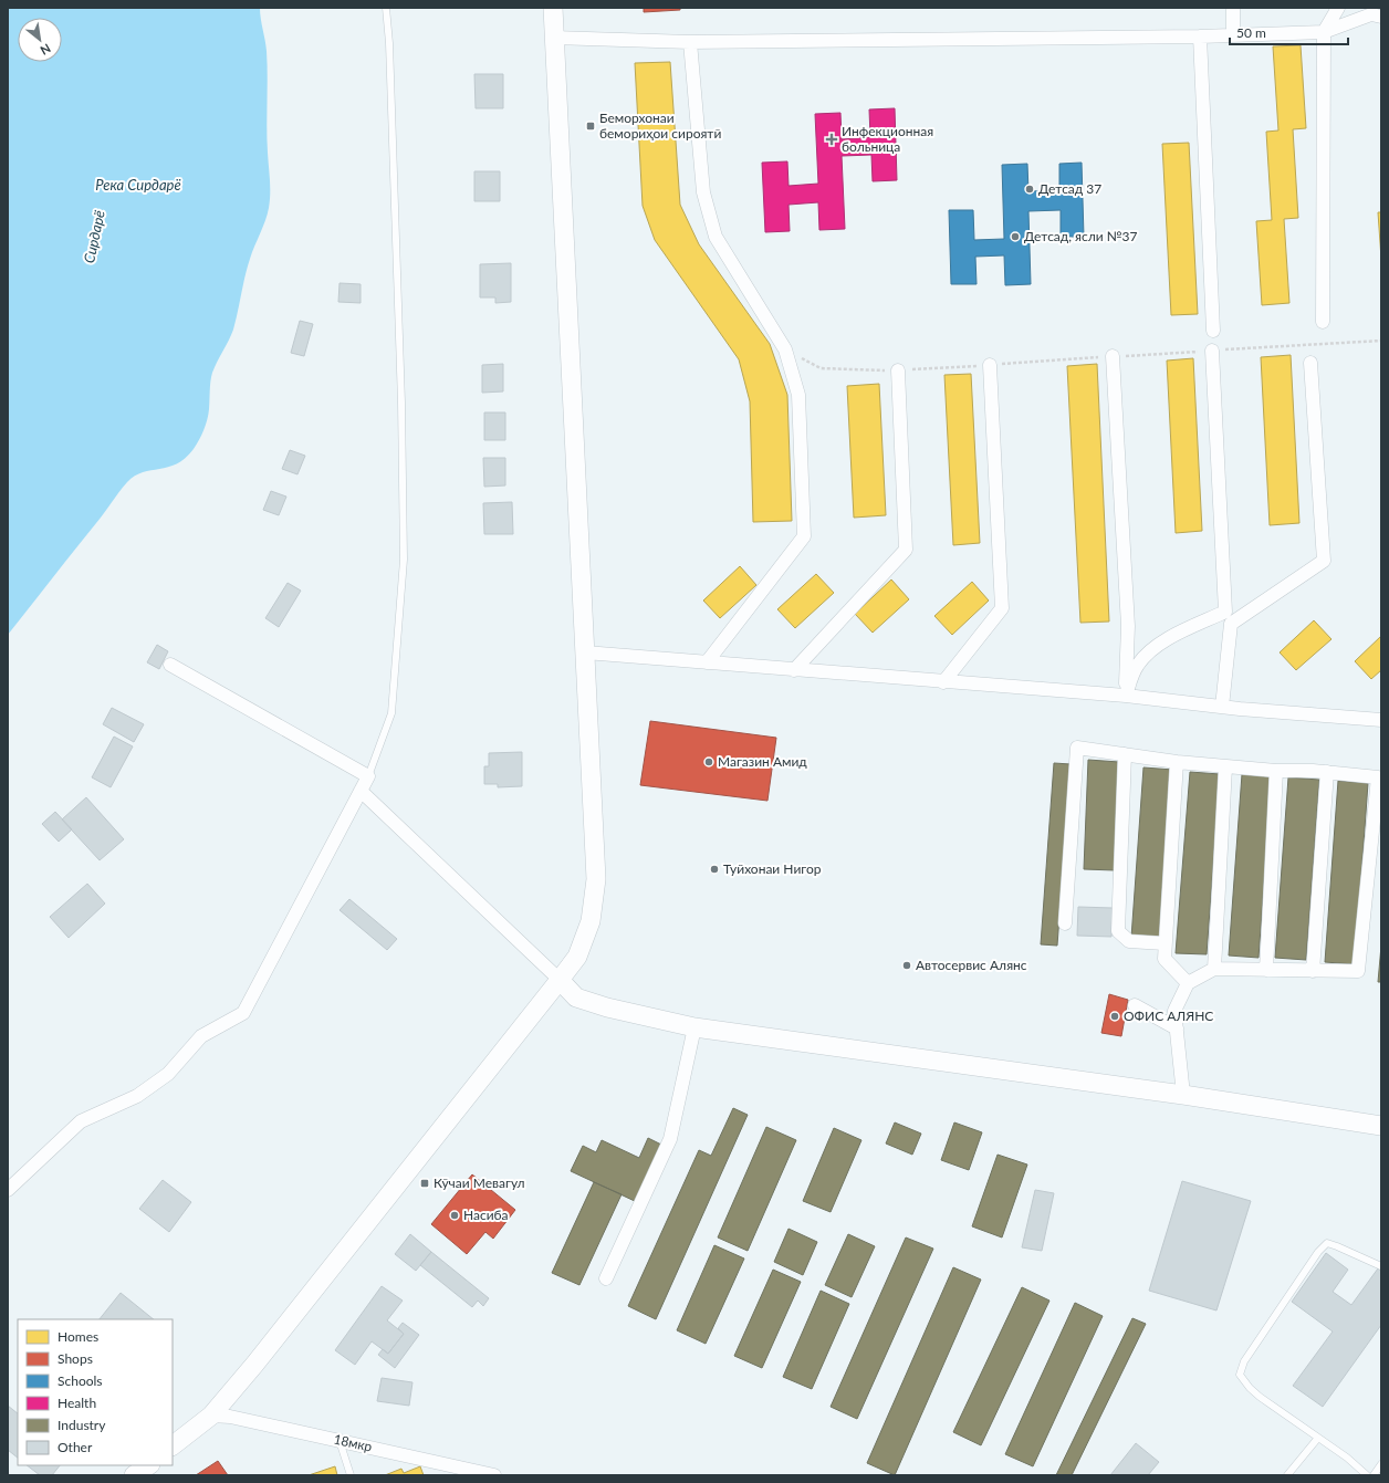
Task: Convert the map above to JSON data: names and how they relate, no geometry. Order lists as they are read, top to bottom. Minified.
{"streets":{"street":["18мкр"]},"water":["Река Сирдарё","Сирдарё"],"places":{"transit":["Беморхонаи бемориҳои сироятӣ","Кӯчаи Мевагул"],"health":["Инфекционная больница"],"other":["Детсад 37","Детсад, ясли №37","Магазин Амид","Туйхонаи Нигор","Автосервис Алянс","ОФИС АЛЯНС","Насиба"]},"legend":["Homes","Shops","Schools","Health","Industry","Other"],"scale_bar":"50 m","north":"bottom right"}
